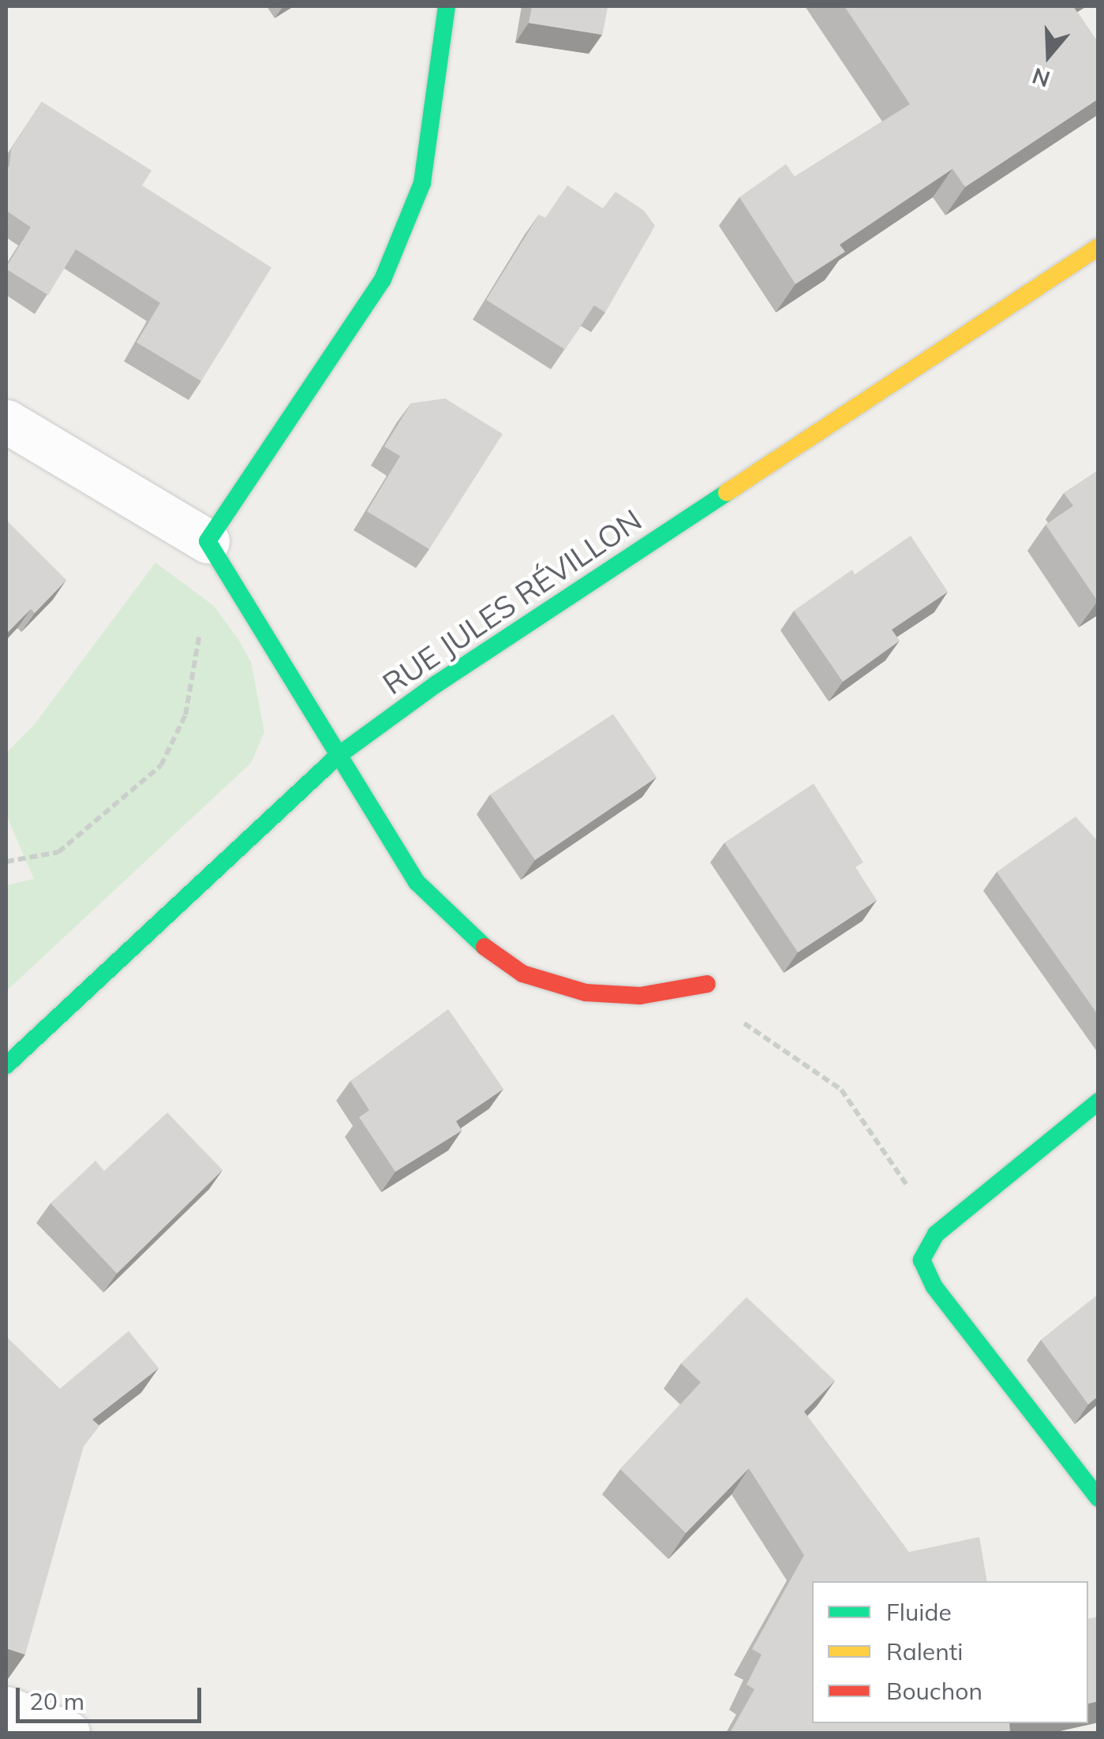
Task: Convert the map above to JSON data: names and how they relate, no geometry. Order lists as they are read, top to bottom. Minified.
{"streets":{"street":["RUE JULES RÉVILLON"]},"legend":["Fluide","Ralenti","Bouchon"],"scale_bar":"20 m","north":"bottom"}
